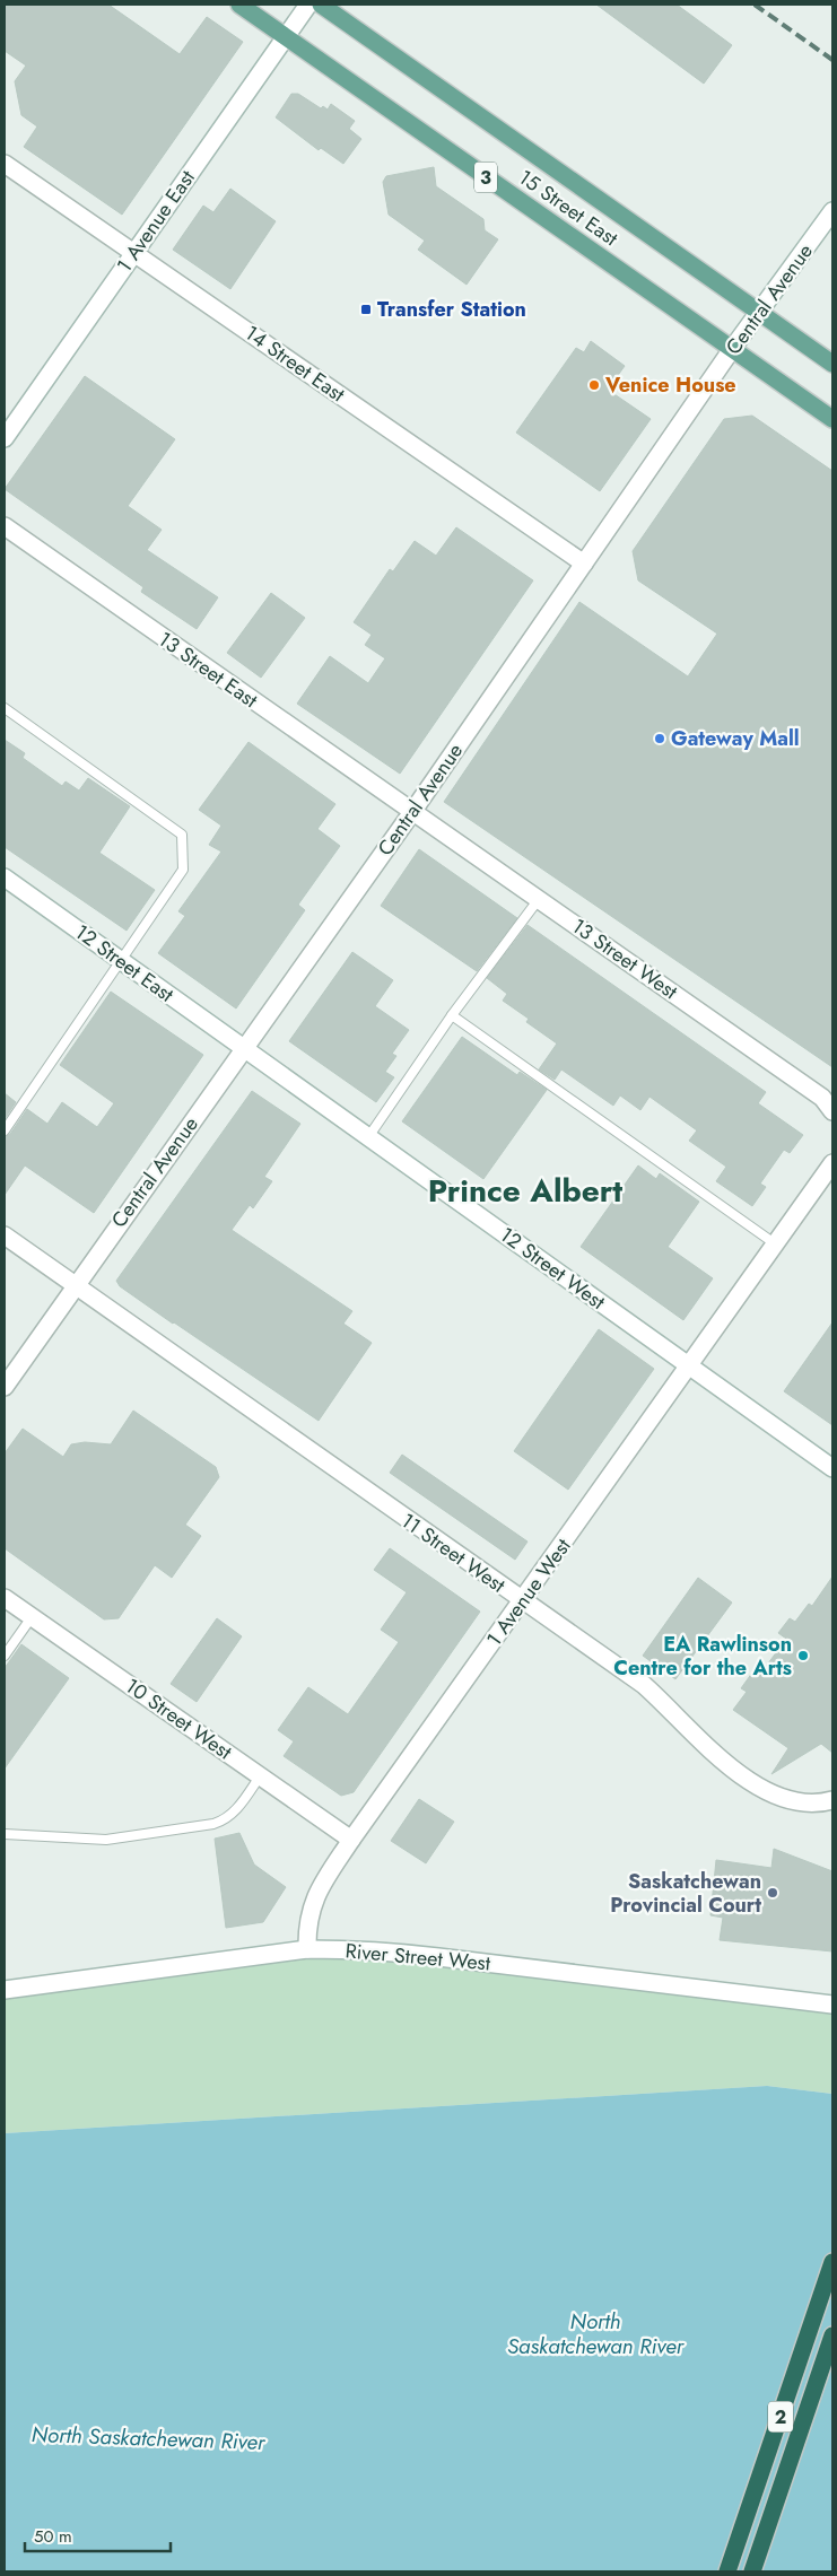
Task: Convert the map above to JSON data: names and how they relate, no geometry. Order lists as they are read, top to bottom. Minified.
{"streets":{"highway":["2"],"main road":["3","15 Street East"],"street":["1 Avenue East","Central Avenue","14 Street East","13 Street East","13 Street West","12 Street East","12 Street West","11 Street West","1 Avenue West","10 Street West","River Street West"]},"crossings":[["3","15 Street East"],["3","Central Avenue"],["15 Street East","1 Avenue East"],["15 Street East","Central Avenue"],["1 Avenue East","14 Street East"],["Central Avenue","14 Street East"],["Central Avenue","13 Street East"],["Central Avenue","13 Street West"],["Central Avenue","12 Street East"],["Central Avenue","12 Street West"],["Central Avenue","11 Street West"],["13 Street East","13 Street West"],["12 Street East","12 Street West"],["12 Street West","1 Avenue West"],["11 Street West","1 Avenue West"],["1 Avenue West","10 Street West"],["1 Avenue West","River Street West"]],"districts":["Prince Albert"],"water":["North Saskatchewan River"],"places":{"transit":["Transfer Station"],"other":["Venice House","Gateway Mall","EA Rawlinson Centre for the Arts","Saskatchewan Provincial Court"]},"scale_bar":"50 m"}
